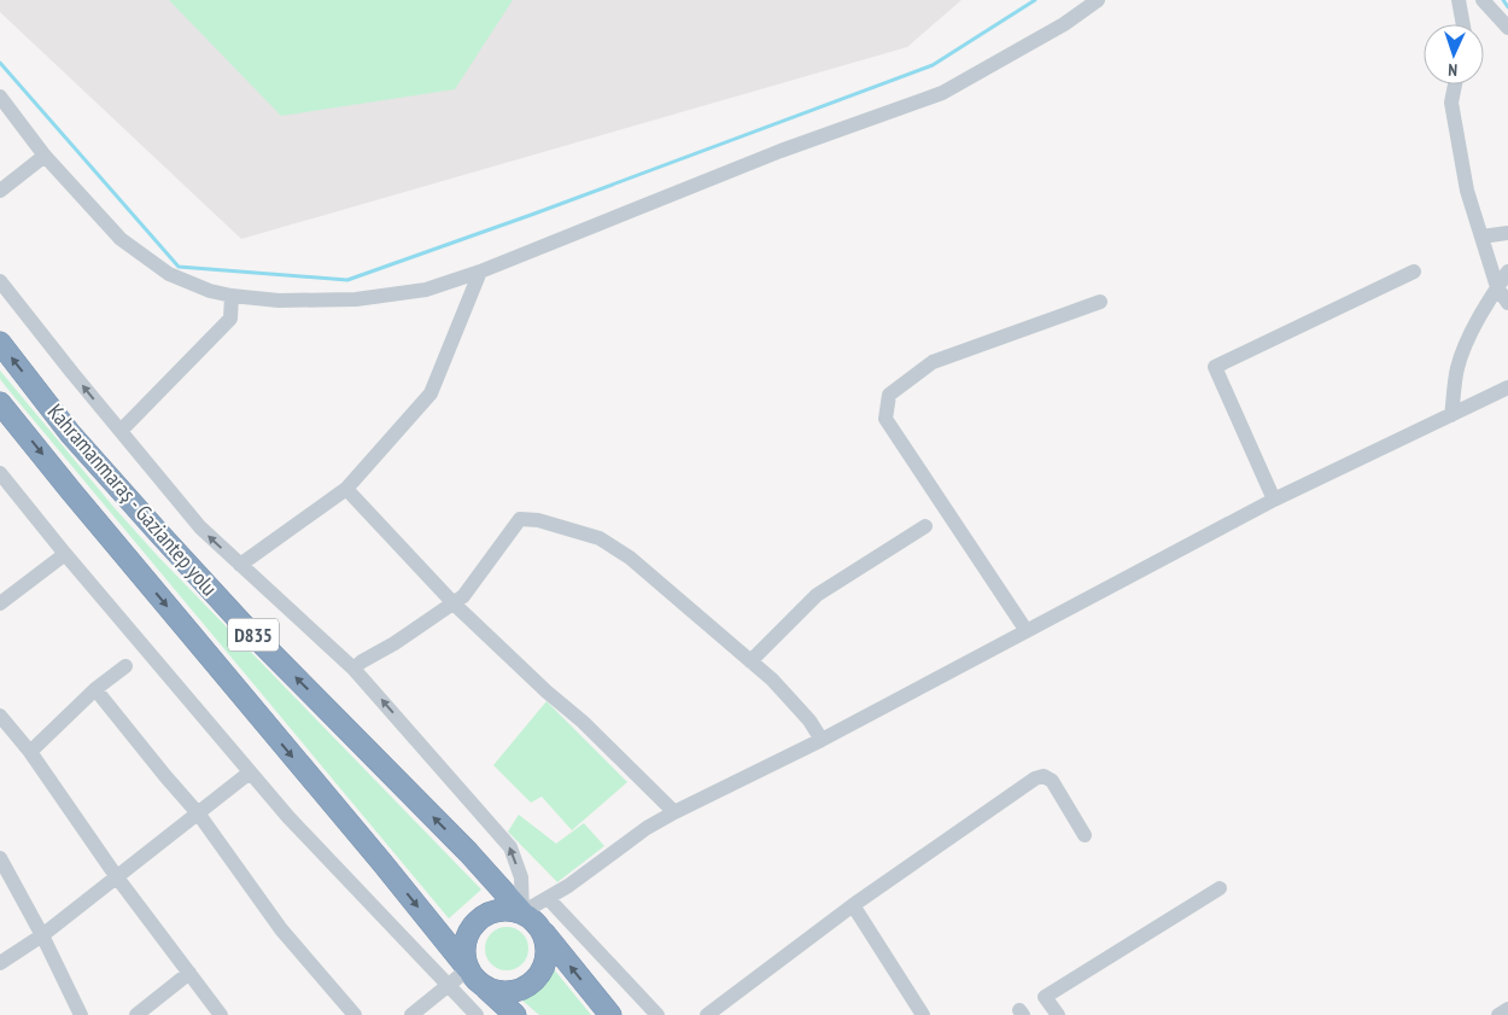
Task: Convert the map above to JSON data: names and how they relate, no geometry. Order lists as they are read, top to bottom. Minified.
{"streets":{"highway":["Kahramanmaraş - Gaziantep yolu","D835"]},"north":"bottom"}
